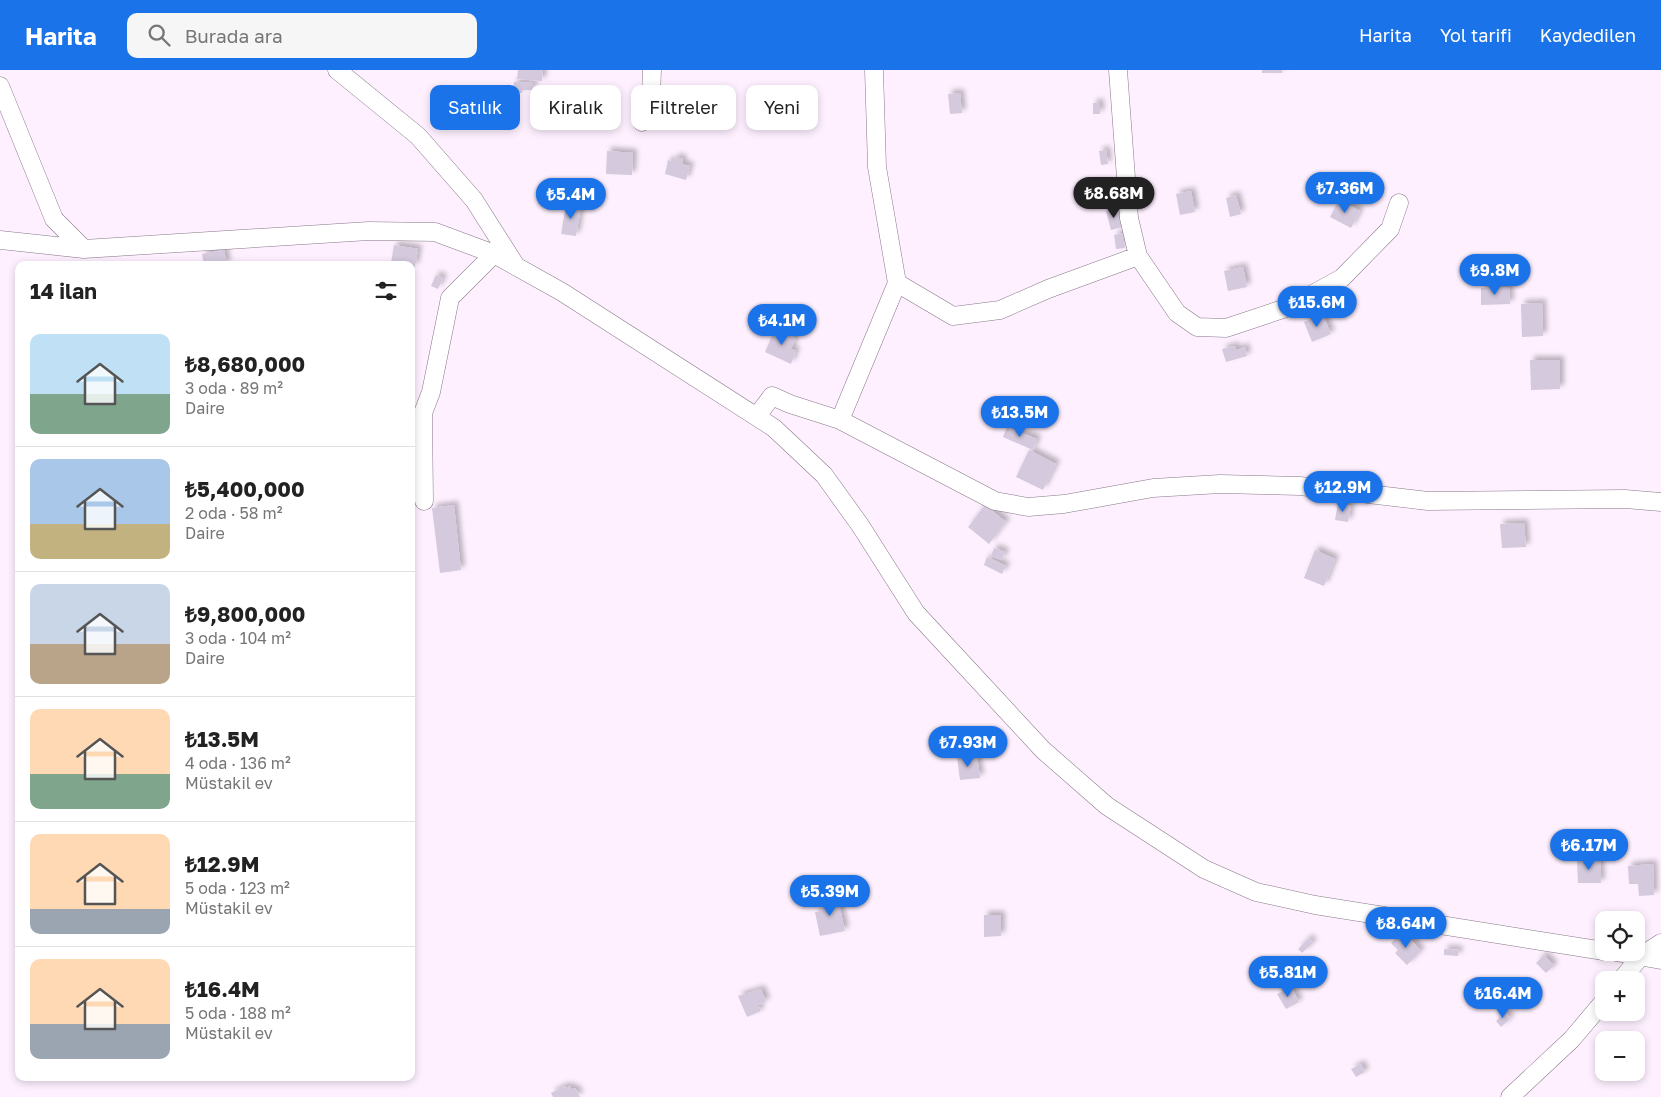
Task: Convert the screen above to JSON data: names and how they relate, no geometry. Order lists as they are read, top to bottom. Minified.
{"page":{"header":"Harita","search":"Burada ara","nav":["Harita","Yol tarifi","Kaydedilen"],"chip":["Satılık","Kiralık","Filtreler","Yeni"],"price":["₺7.36M","₺8.68M","₺5.4M","₺9.8M","₺15.6M","₺4.1M","₺13.5M","₺12.9M","₺7.93M","₺6.17M","₺5.39M","₺8.64M","₺5.81M","₺16.4M"],"heading":"14 ilan","list":[{"name":"₺8,680,000","note":"3 oda · 89 m² · Daire"},{"name":"₺5,400,000","note":"2 oda · 58 m² · Daire"},{"name":"₺9,800,000","note":"3 oda · 104 m² · Daire"},{"name":"₺13.5M","note":"4 oda · 136 m² · Müstakil ev"},{"name":"₺12.9M","note":"5 oda · 123 m² · Müstakil ev"},{"name":"₺16.4M","note":"5 oda · 188 m² · Müstakil ev"}],"map_buttons":["+","−"]}}
